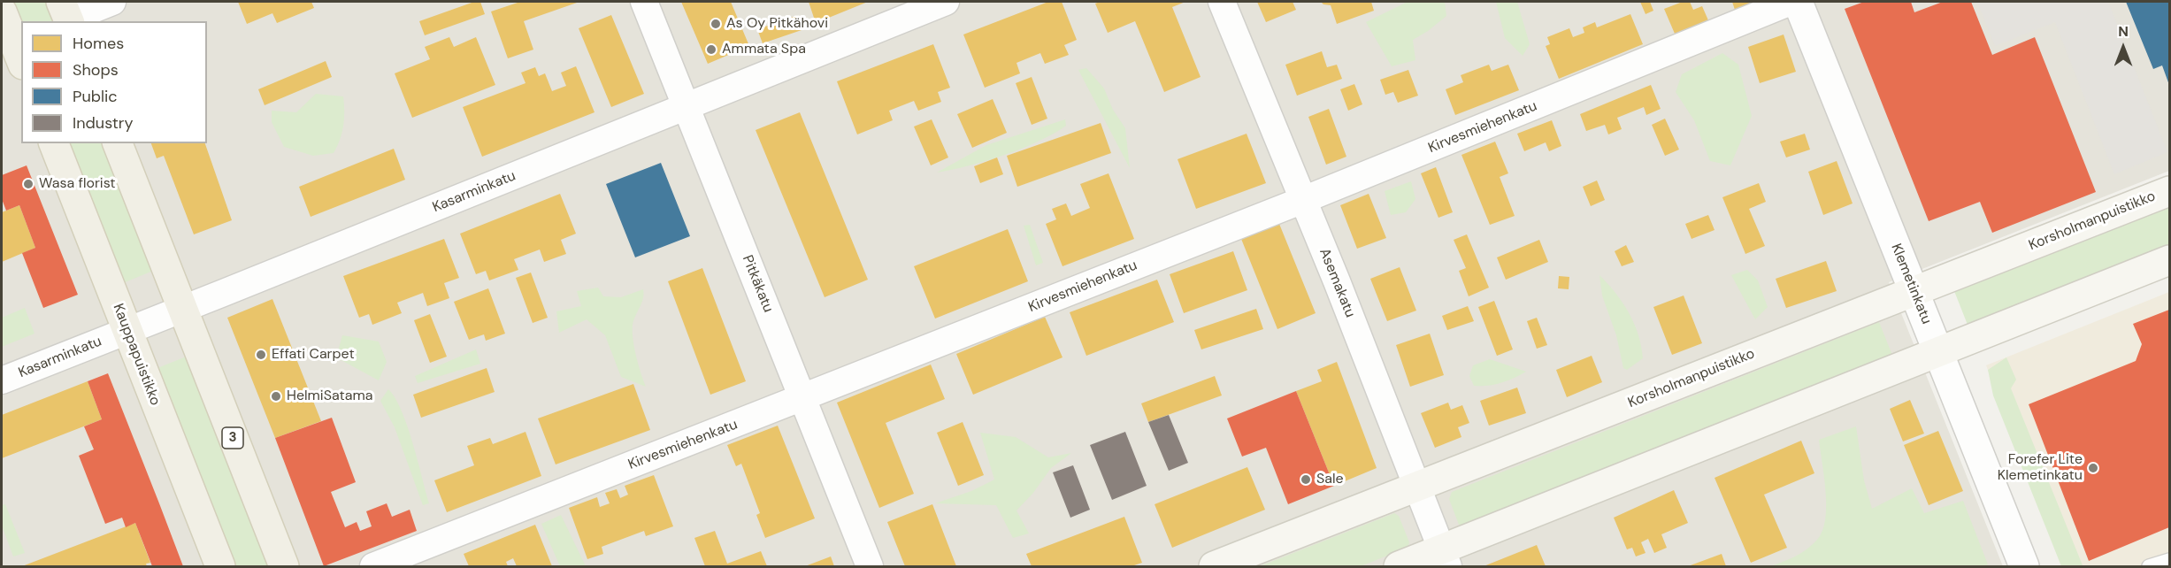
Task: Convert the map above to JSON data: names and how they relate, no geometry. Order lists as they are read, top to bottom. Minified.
{"streets":{"main road":["Korsholmanpuistikko","Kauppapuistikko","3"],"street":["Kirvesmiehenkatu","Kasarminkatu","Asemakatu","Pitkäkatu","Klemetinkatu"]},"crossings":[["Kirvesmiehenkatu","Asemakatu"],["Kirvesmiehenkatu","Pitkäkatu"],["Kasarminkatu","Pitkäkatu"],["Kasarminkatu","Kauppapuistikko"],["Kasarminkatu","3"],["Korsholmanpuistikko","Asemakatu"],["Korsholmanpuistikko","Klemetinkatu"]],"places":["As Oy Pitkähovi","Ammata Spa","Wasa florist","Effati Carpet","HelmiSatama","Forefer Lite Klemetinkatu","Sale"],"legend":["Homes","Shops","Public","Industry"],"north":"top"}
